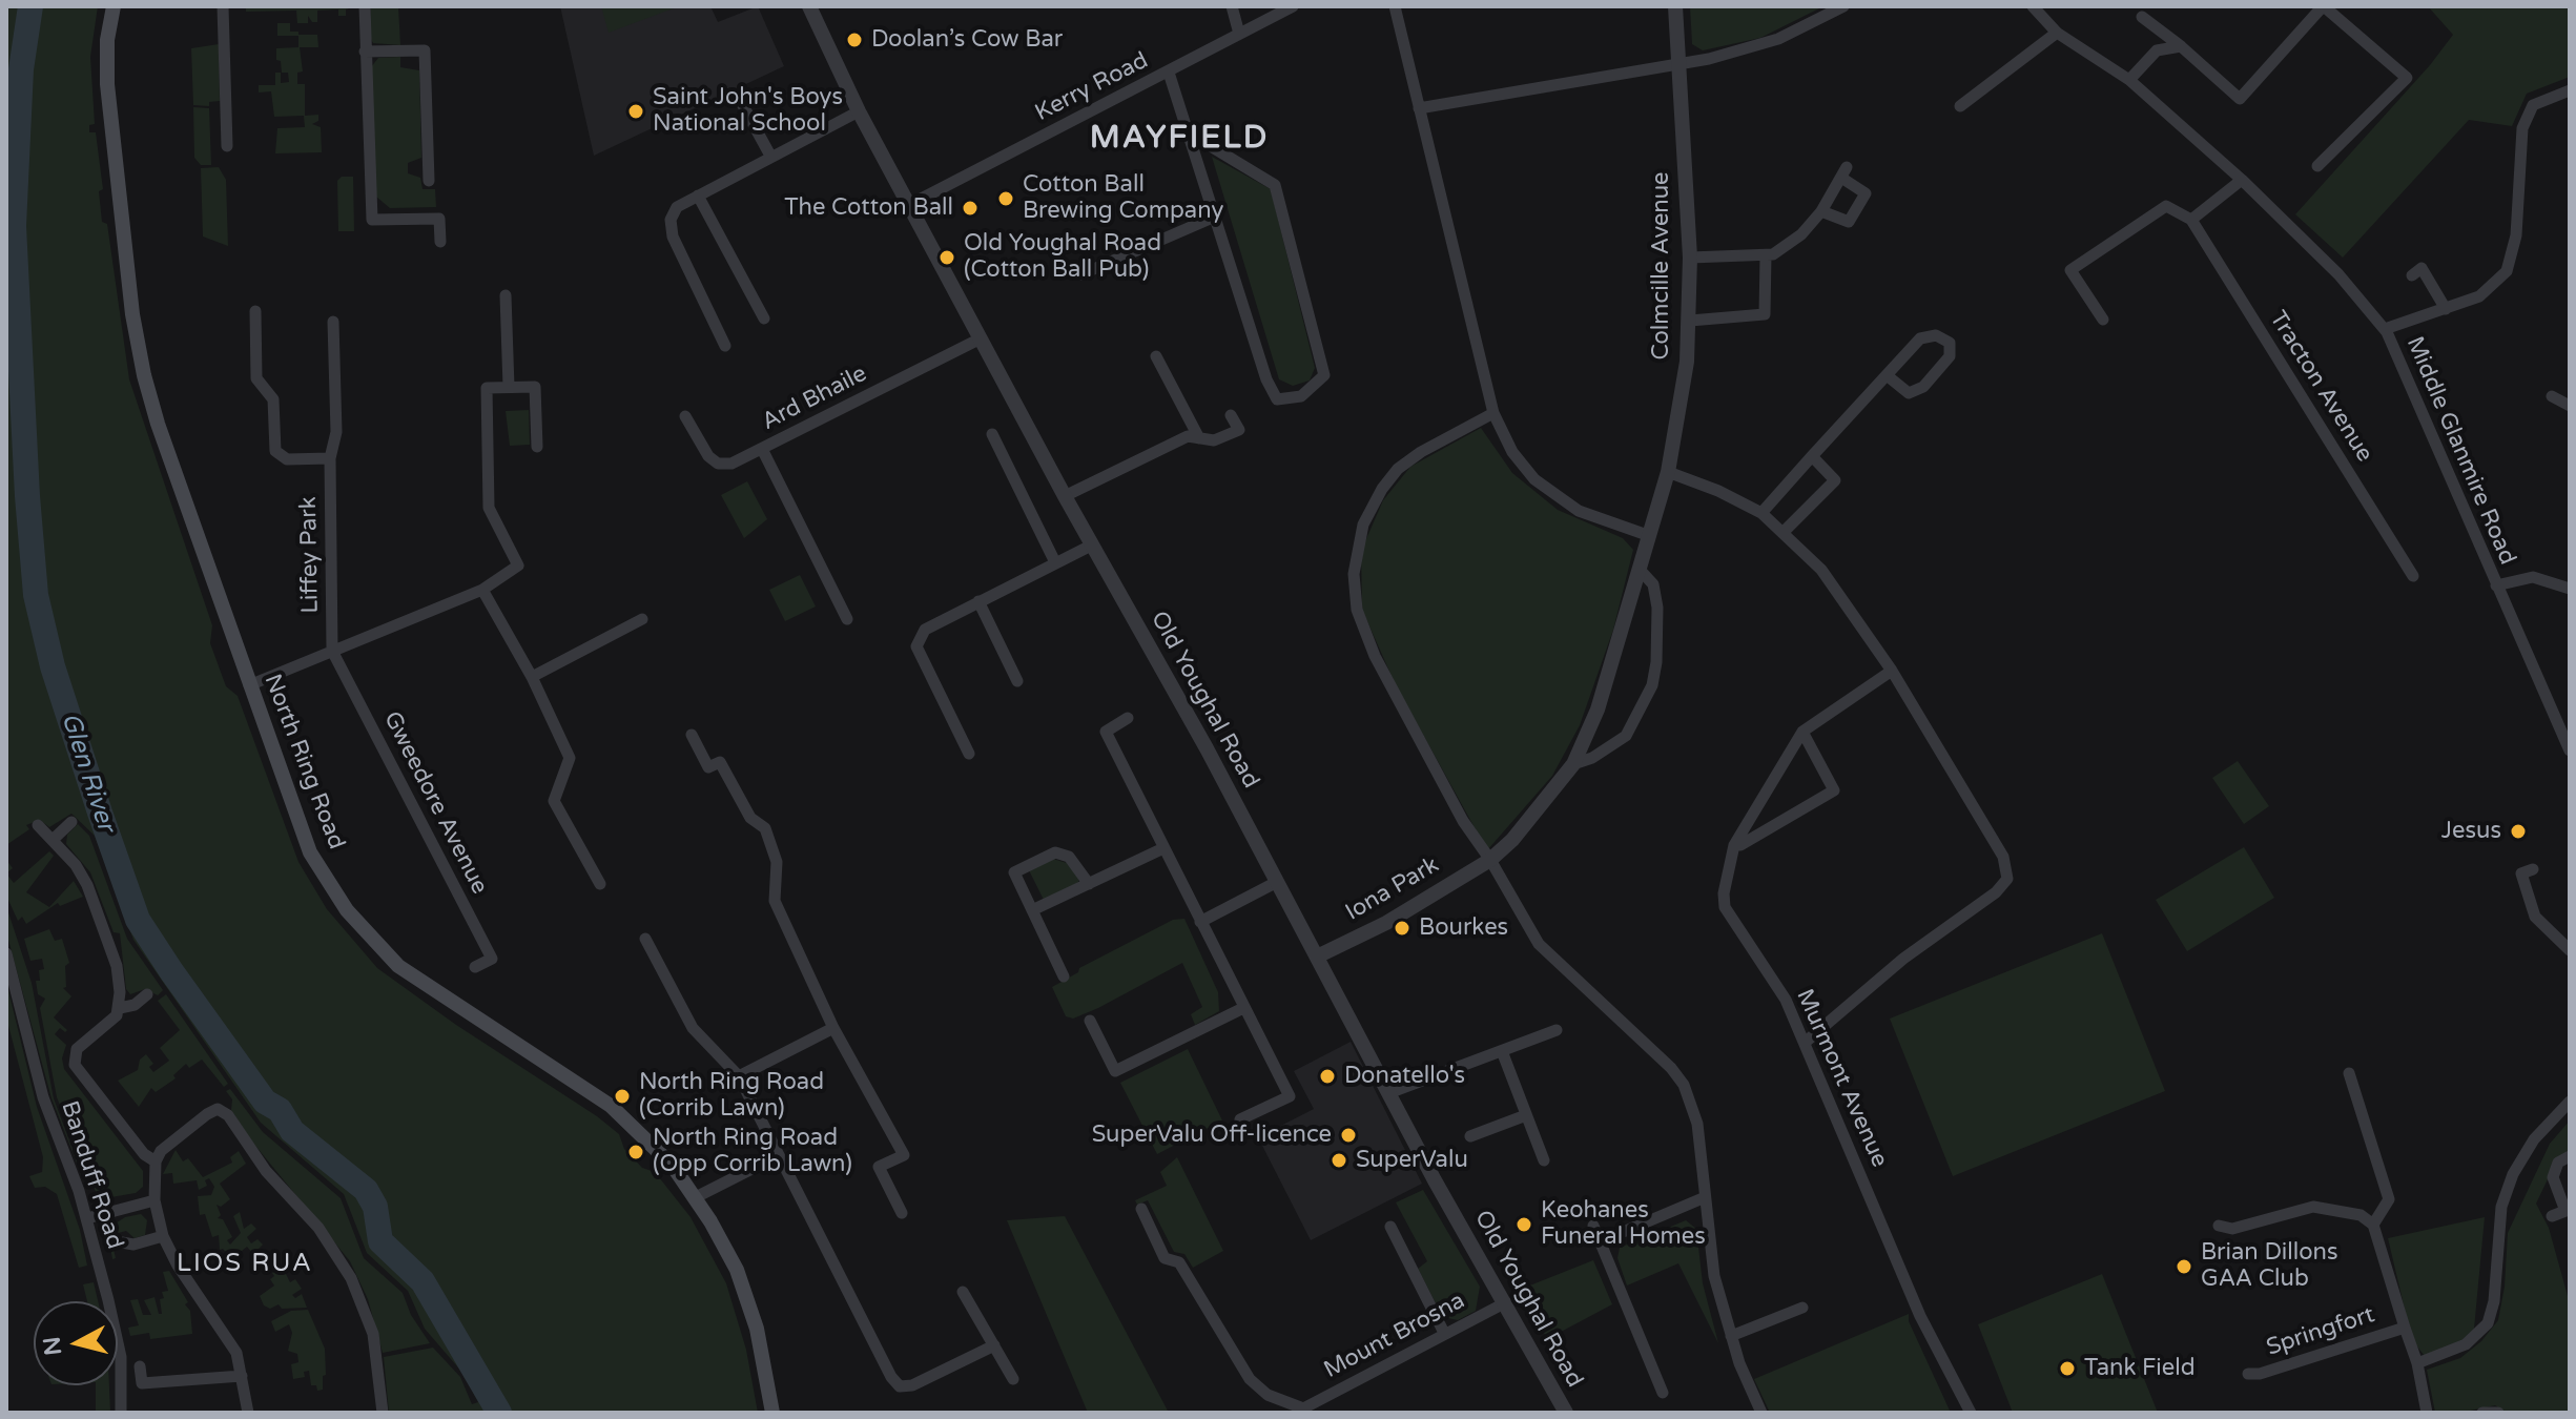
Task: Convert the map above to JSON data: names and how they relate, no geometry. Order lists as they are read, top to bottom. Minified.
{"streets":{"main road":["North Ring Road"],"street":["Kerry Road","Colmcille Avenue","Tracton Avenue","Ard Bhaile","Middle Glanmire Road","Liffey Park","Old Youghal Road","Gweedore Avenue","Iona Park","Murmont Avenue","Banduff Road","Springfort","Mount Brosna"]},"crossings":[["Kerry Road","Old Youghal Road"],["Colmcille Avenue","Iona Park"],["Ard Bhaile","Old Youghal Road"],["Liffey Park","Gweedore Avenue"],["Old Youghal Road","Iona Park"],["Old Youghal Road","Mount Brosna"]],"districts":["MAYFIELD","LIOS RUA"],"water":["Glen River"],"places":["Doolan’s Cow Bar","Saint John's Boys National School","Cotton Ball Brewing Company","The Cotton Ball","Old Youghal Road (Cotton Ball Pub)","Jesus","Bourkes","Donatello's","North Ring Road (Corrib Lawn)","SuperValu Off-licence","North Ring Road (Opp Corrib Lawn)","SuperValu","Keohanes Funeral Homes","Brian Dillons GAA Club","Tank Field"],"north":"left"}
